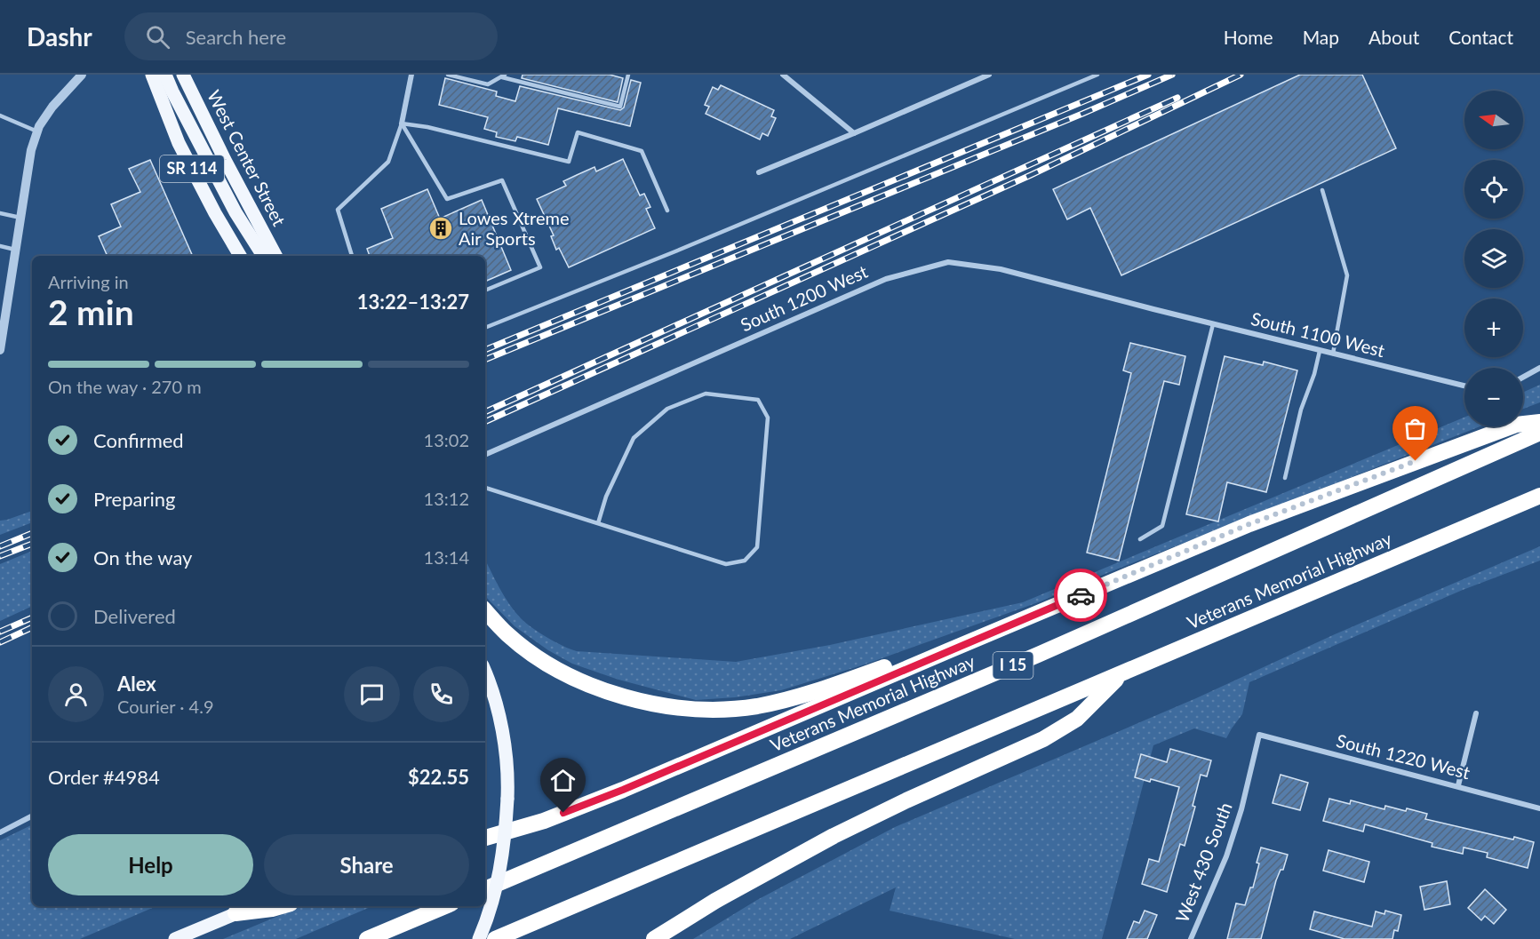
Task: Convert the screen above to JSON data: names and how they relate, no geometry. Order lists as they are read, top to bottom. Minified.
{"streets":{"highway":["Veterans Memorial Highway","I 15"],"main road":["West Center Street","SR 114"],"street":["South 1200 West","South 1100 West","South 1220 West","West 430 South"]},"crossings":[["South 1200 West","South 1100 West"],["South 1220 West","West 430 South"]],"places":{"building":["Lowes Xtreme Air Sports"]},"north":"left","page":{"header":"Dashr","search":"Search here","nav":["Home","Map","About","Contact"],"map_buttons":["+","−"],"heading":["2 min","Arriving in","13:22–13:27"],"panel":["Alex","Courier · 4.9","Order #4984","$22.55"],"bar":"On the way · 270 m","list":[["Confirmed","13:02"],["Preparing","13:12"],["On the way","13:14"],"Delivered"],"buttons":["Help","Share"]}}
